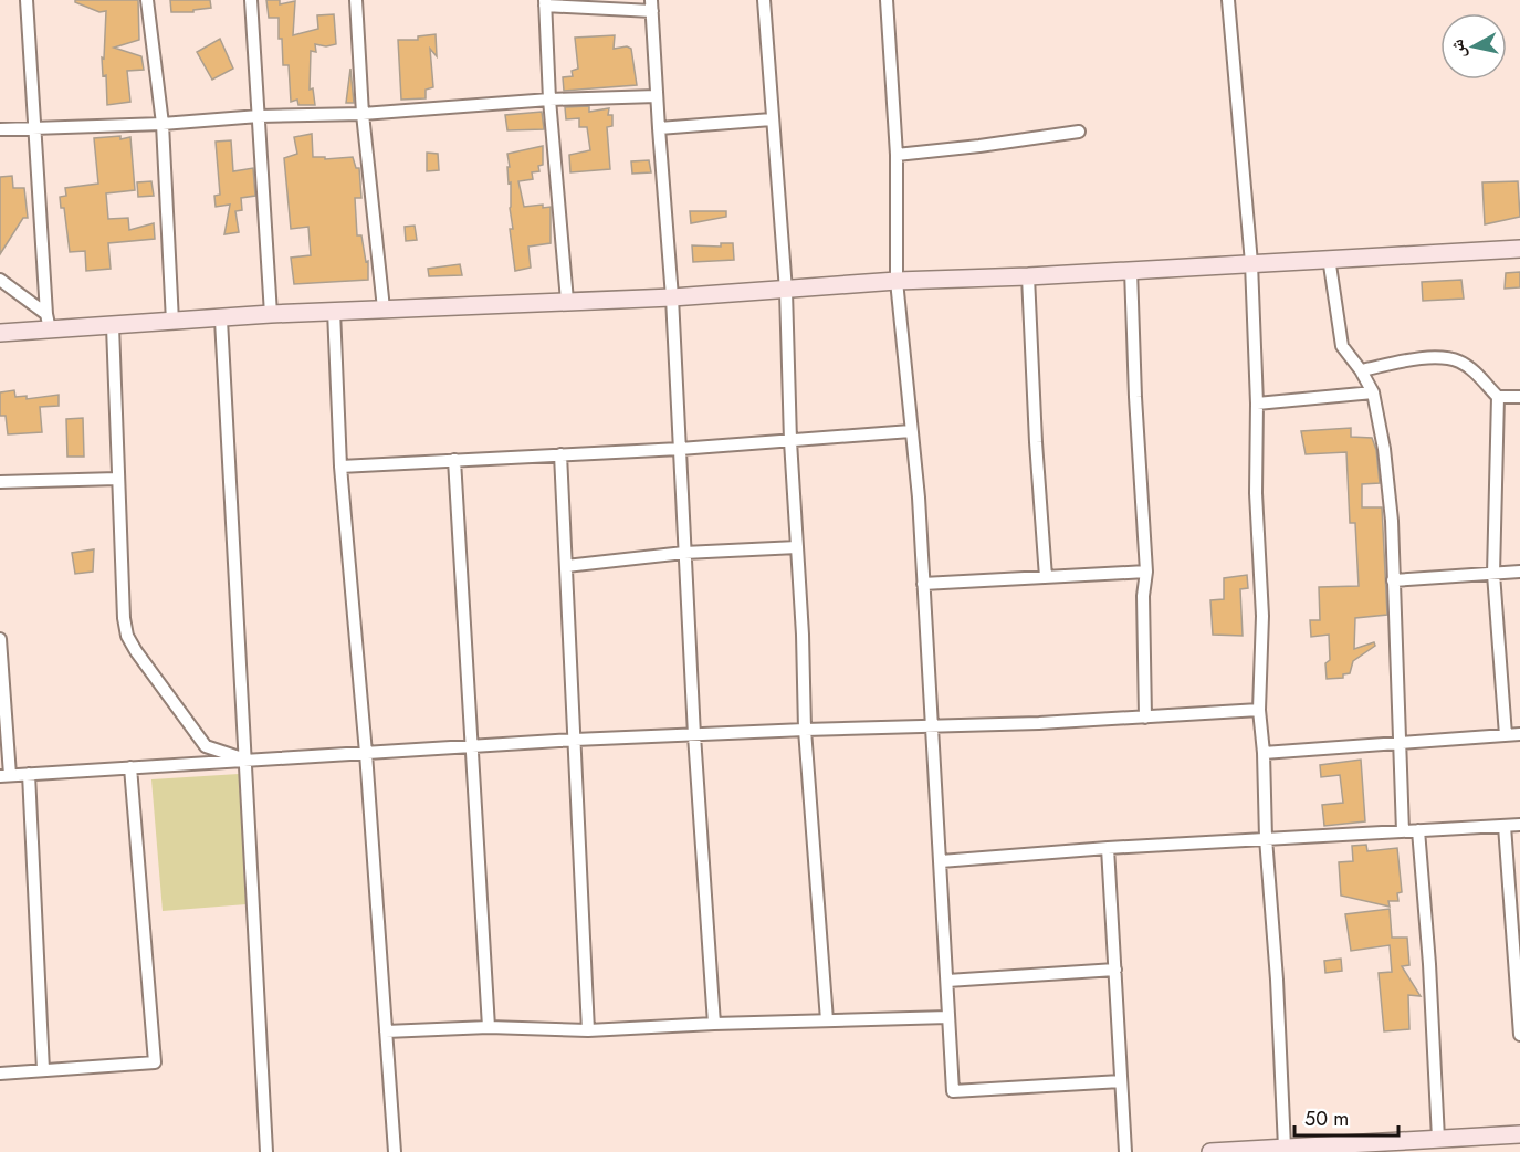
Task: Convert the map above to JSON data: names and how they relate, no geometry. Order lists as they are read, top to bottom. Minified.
{"scale_bar":"50 m","north":"left"}
